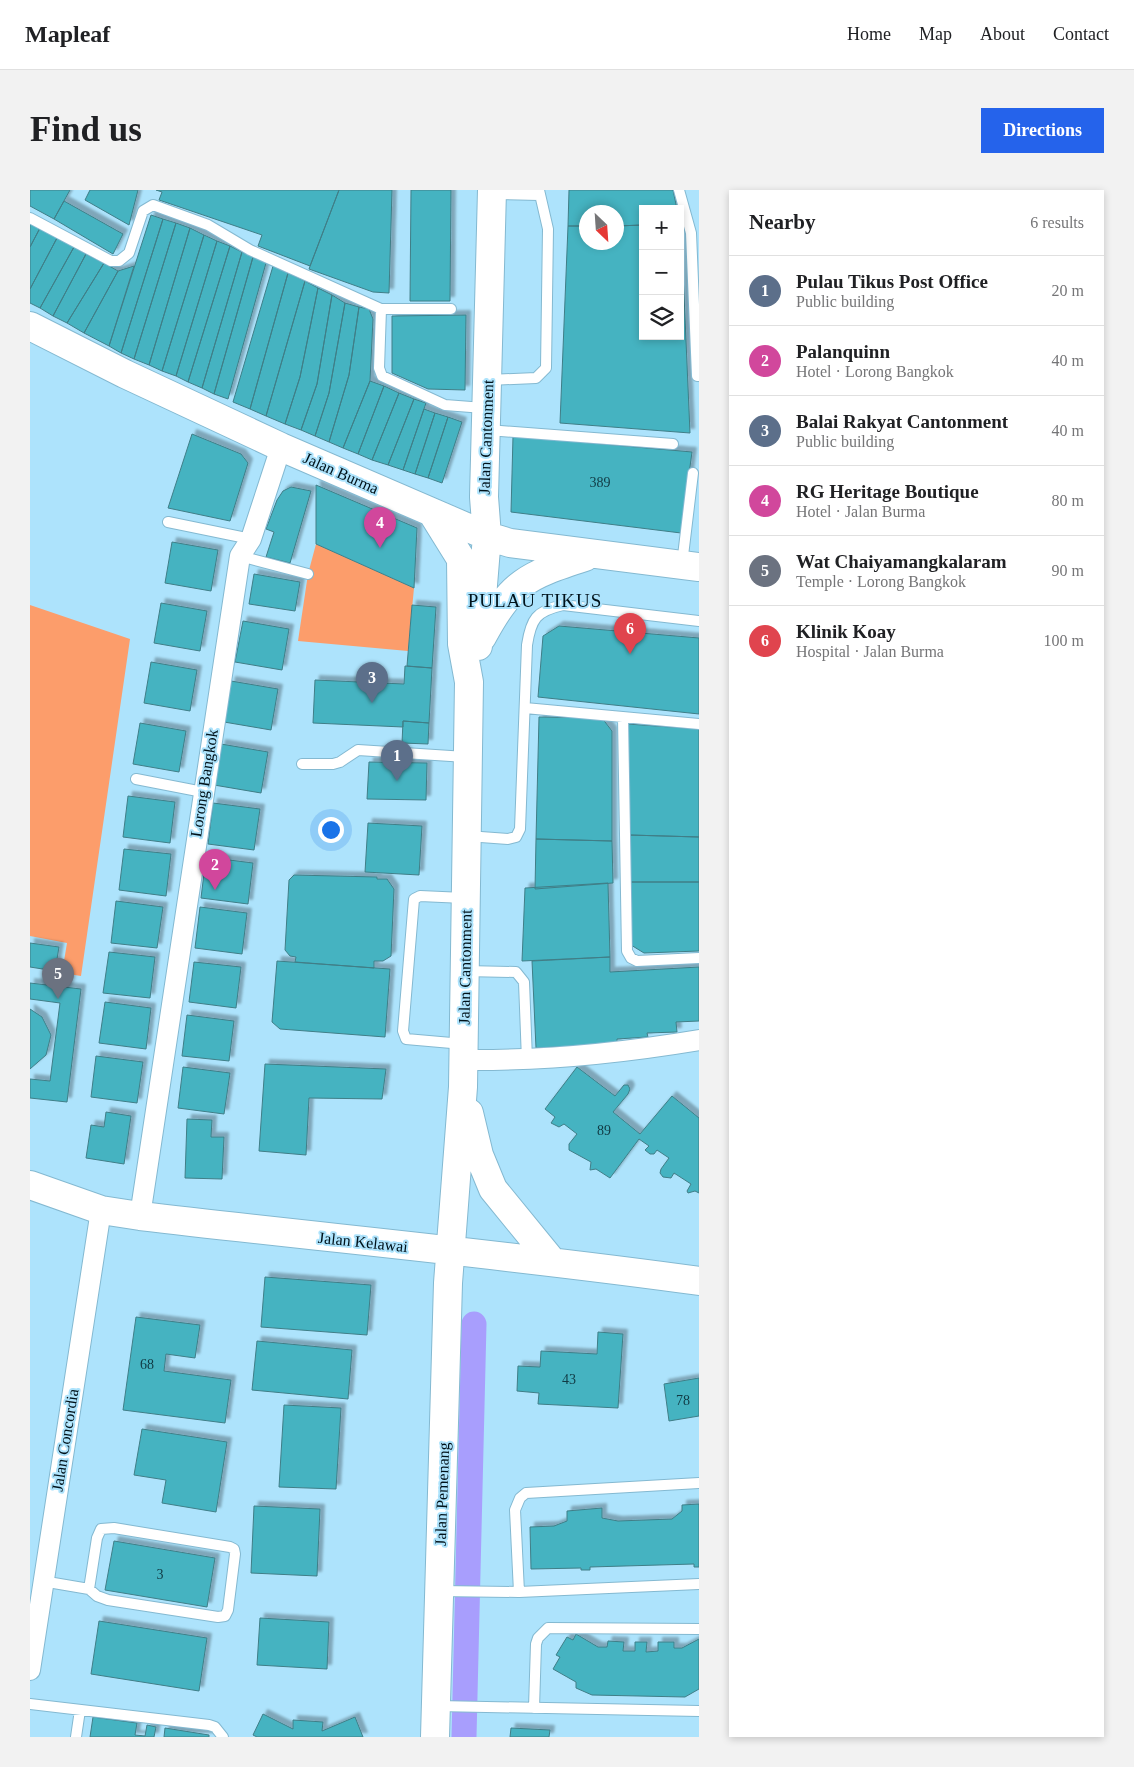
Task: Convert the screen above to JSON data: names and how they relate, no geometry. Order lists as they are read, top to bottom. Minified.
{"streets":{"main road":["Jalan Cantonment","Jalan Burma","Jalan Kelawai","Jalan Pemenang"],"street":["Lorong Bangkok","Jalan Concordia"]},"crossings":[["Jalan Cantonment","Jalan Burma"],["Jalan Cantonment","Jalan Kelawai"],["Jalan Cantonment","Jalan Pemenang"],["Jalan Burma","Lorong Bangkok"],["Lorong Bangkok","Jalan Kelawai"],["Jalan Kelawai","Jalan Concordia"],["Jalan Kelawai","Jalan Pemenang"]],"districts":["PULAU TIKUS"],"house_numbers":["389","89","68","43","78","3"],"north":"bottom right","page":{"header":"Mapleaf","nav":["Home","Map","About","Contact"],"buttons":"Directions","title":"Find us","heading":["Nearby","6 results"],"map_buttons":["+","−"],"list":[{"mark":"1","name":"Pulau Tikus Post Office","note":"Public building","value":"20 m"},{"mark":"2","name":"Palanquinn","note":"Hotel · Lorong Bangkok","value":"40 m"},{"mark":"3","name":"Balai Rakyat Cantonment","note":"Public building","value":"40 m"},{"mark":"4","name":"RG Heritage Boutique","note":"Hotel · Jalan Burma","value":"80 m"},{"mark":"5","name":"Wat Chaiyamangkalaram","note":"Temple · Lorong Bangkok","value":"90 m"},{"mark":"6","name":"Klinik Koay","note":"Hospital · Jalan Burma","value":"100 m"}],"pins":["4","6","3","1","2","5"]}}
